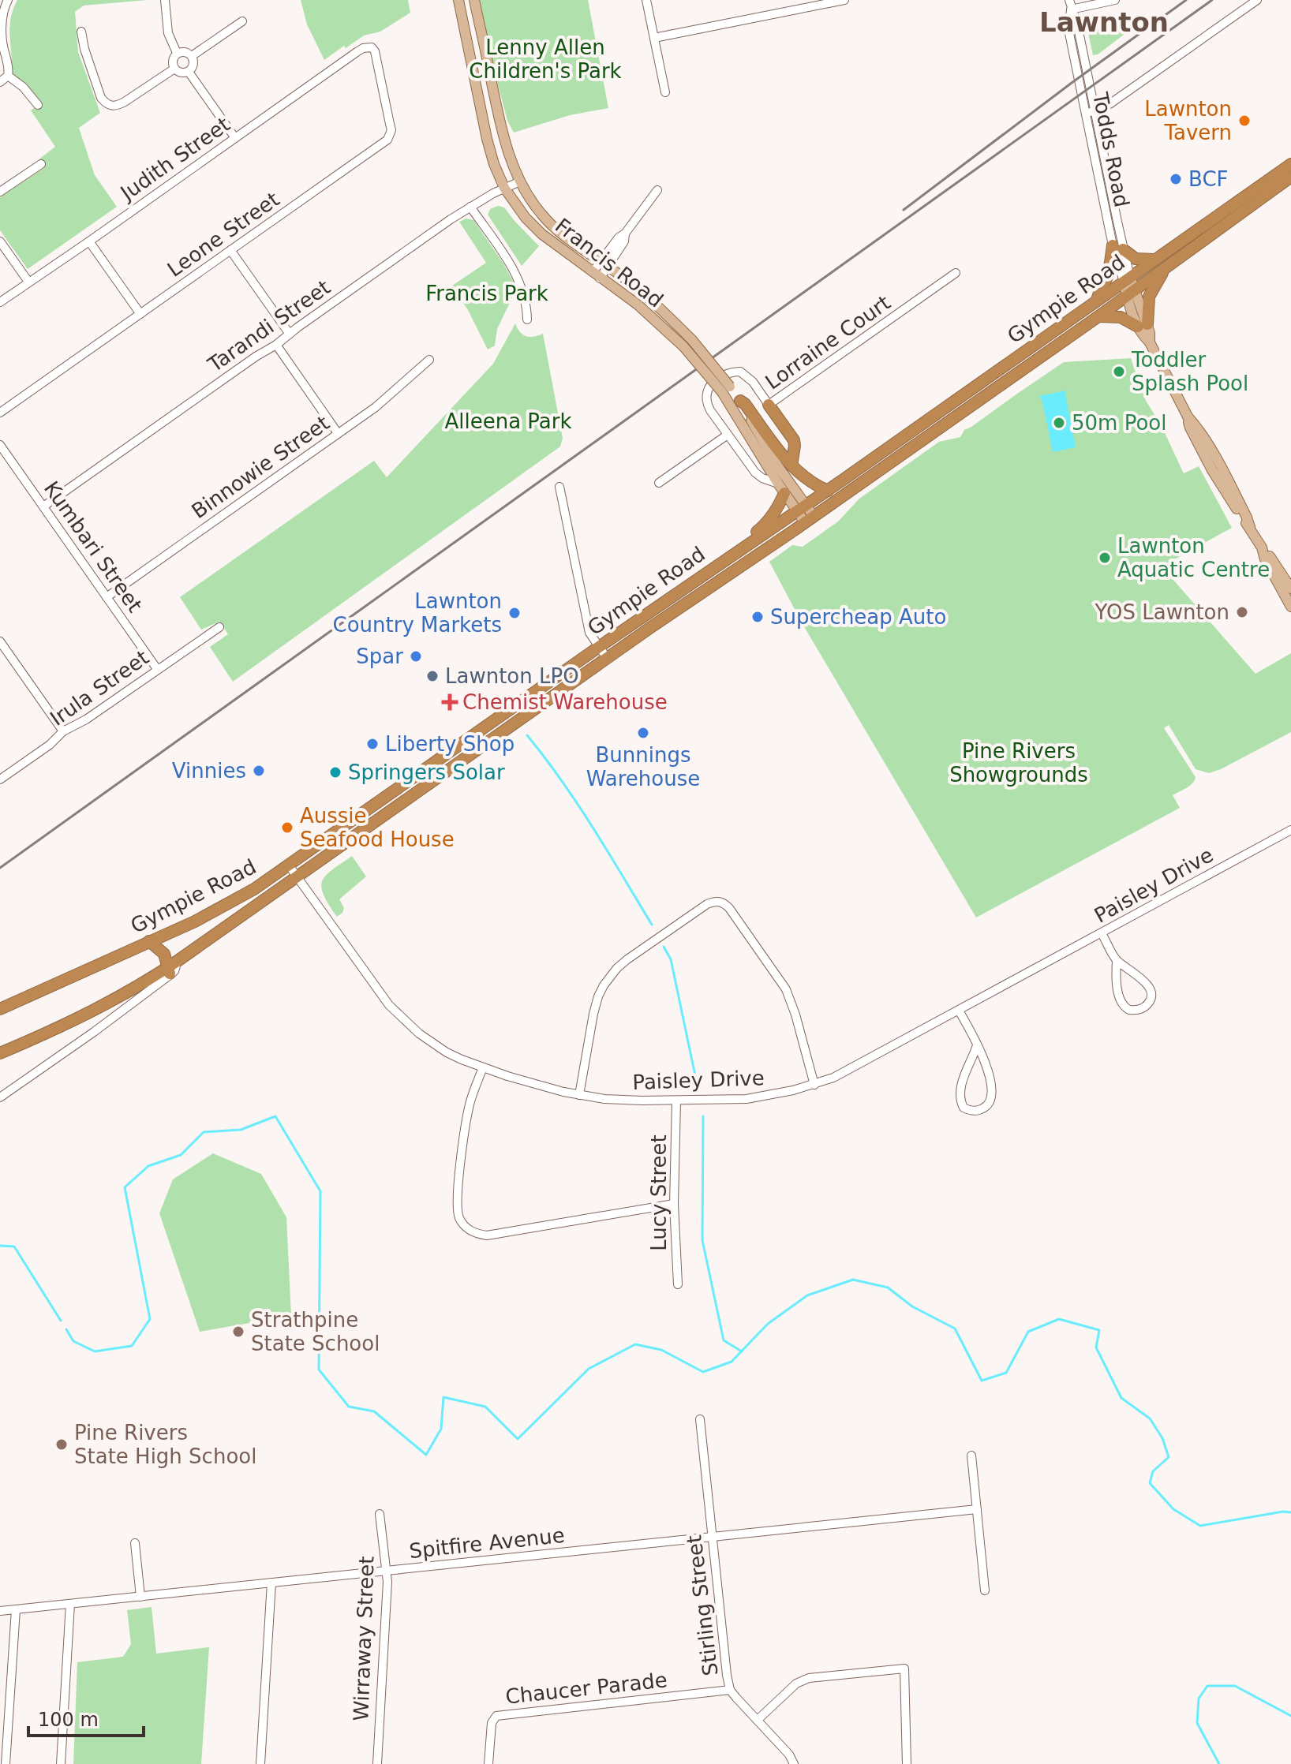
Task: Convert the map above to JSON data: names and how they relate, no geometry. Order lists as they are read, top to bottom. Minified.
{"streets":{"highway":["Gympie Road"],"main road":["Todds Road","Francis Road"],"street":["Judith Street","Leone Street","Tarandi Street","Lorraine Court","Binnowie Street","Kumbari Street","Irula Street","Paisley Drive","Lucy Street","Spitfire Avenue","Stirling Street","Wirraway Street","Chaucer Parade"]},"crossings":[["Todds Road","Gympie Road"],["Judith Street","Leone Street"],["Francis Road","Gympie Road"],["Francis Road","Tarandi Street"],["Francis Road","Lorraine Court"],["Gympie Road","Paisley Drive"],["Tarandi Street","Kumbari Street"],["Binnowie Street","Kumbari Street"],["Kumbari Street","Irula Street"],["Paisley Drive","Lucy Street"],["Spitfire Avenue","Stirling Street"],["Spitfire Avenue","Wirraway Street"],["Stirling Street","Chaucer Parade"]],"districts":["Lawnton"],"parks":["Lenny Allen Children's Park","Francis Park","Alleena Park","Pine Rivers Showgrounds"],"places":{"other":["Lawnton Tavern","BCF","Toddler Splash Pool","50m Pool","Lawnton Aquatic Centre","YOS Lawnton","Lawnton Country Markets","Supercheap Auto","Spar","Lawnton LPO","Bunnings Warehouse","Liberty Shop","Vinnies","Springers Solar","Aussie Seafood House","Strathpine State School","Pine Rivers State High School"],"health":["Chemist Warehouse"]},"scale_bar":"100 m"}
